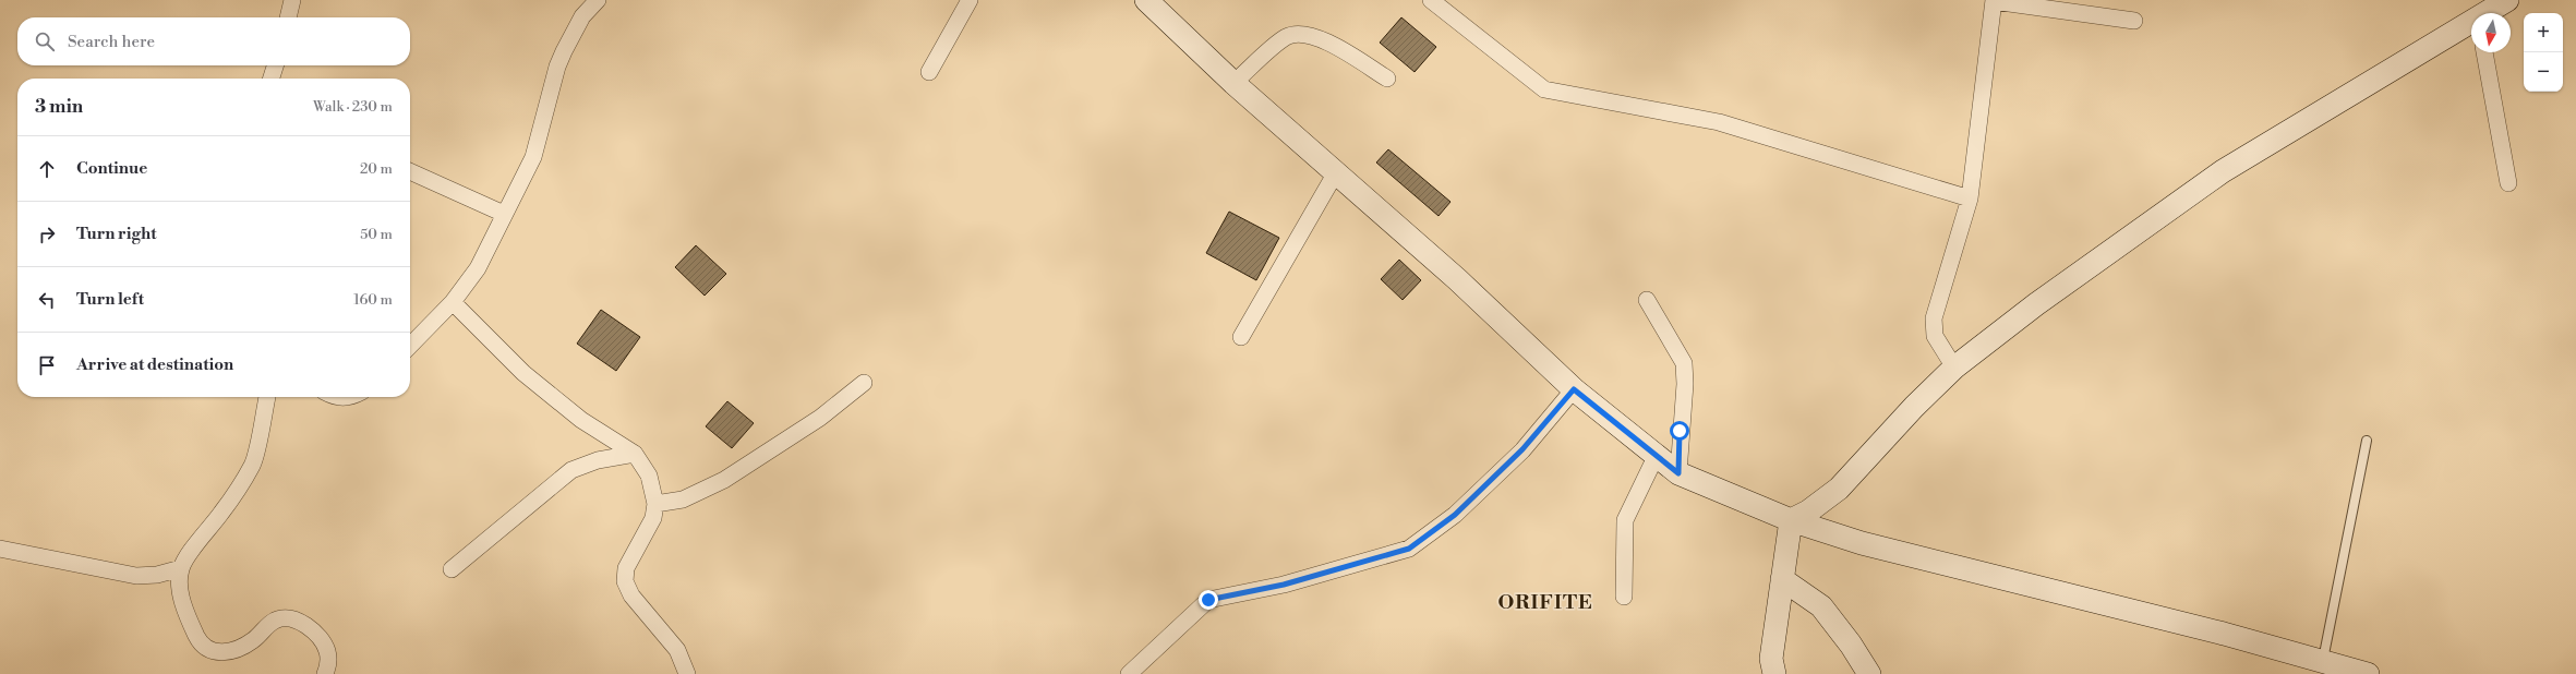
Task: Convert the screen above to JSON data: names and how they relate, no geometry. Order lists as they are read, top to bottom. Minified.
{"districts":["ORIFITE"],"north":"bottom","page":{"map_buttons":["+","−"],"search":"Search here","heading":["3 min","Walk · 230 m"],"list":[["Continue","20 m"],["Turn right","50 m"],["Turn left","160 m"],"Arrive at destination"]}}
